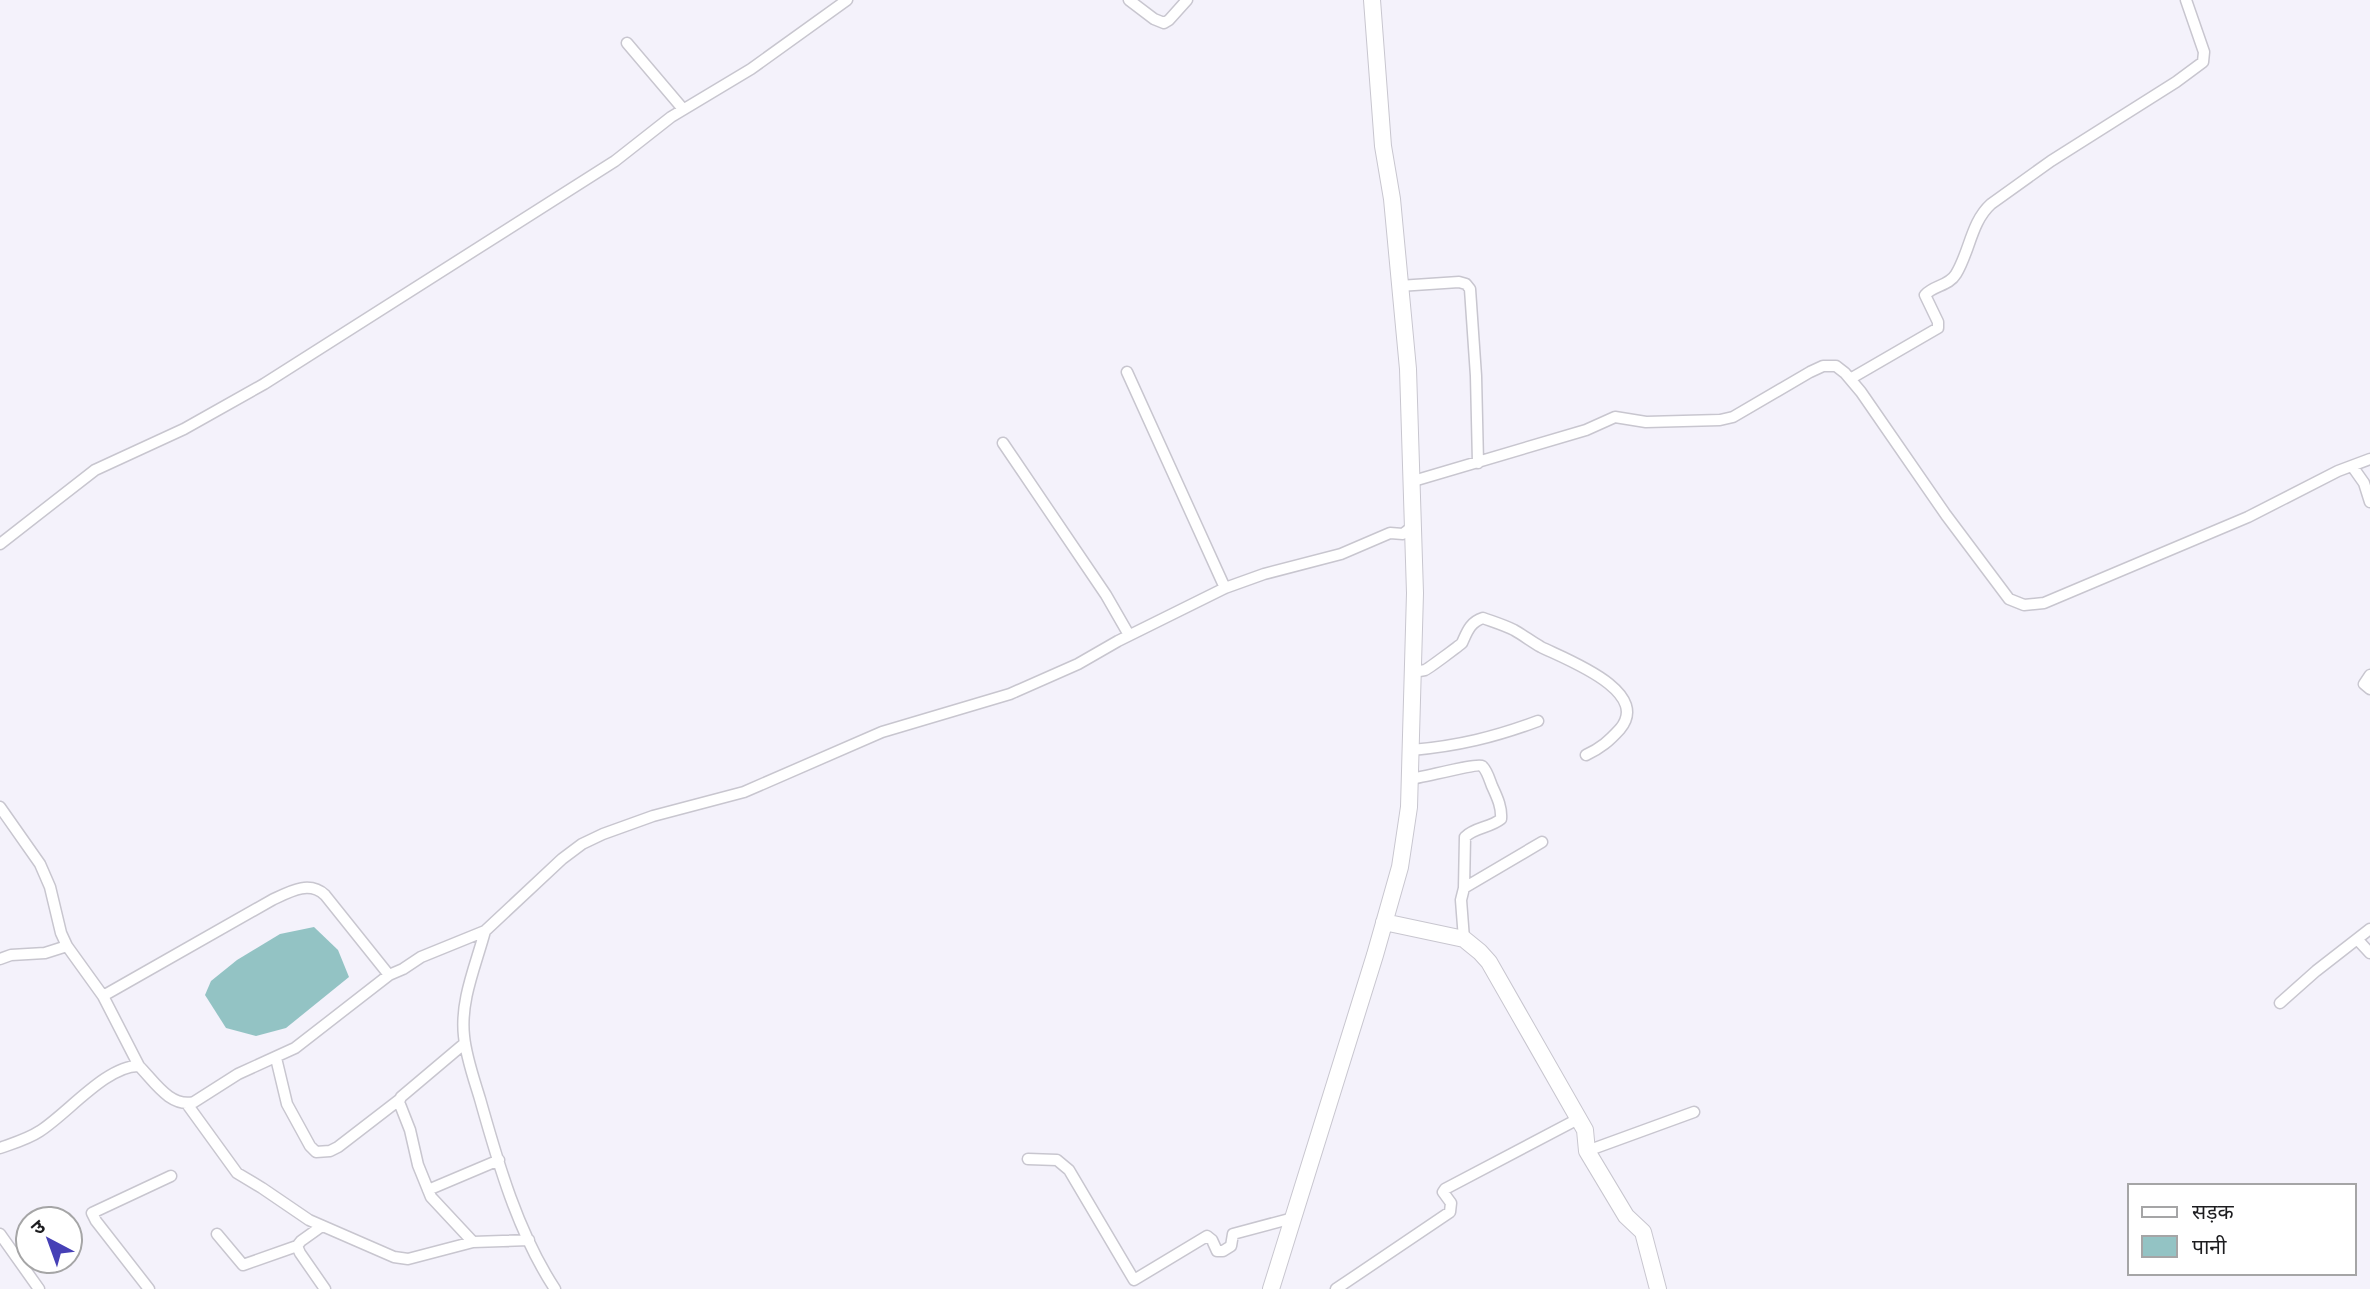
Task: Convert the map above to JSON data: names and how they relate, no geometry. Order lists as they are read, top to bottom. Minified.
{"legend":["सड़क","पानी"],"north":"top left"}
